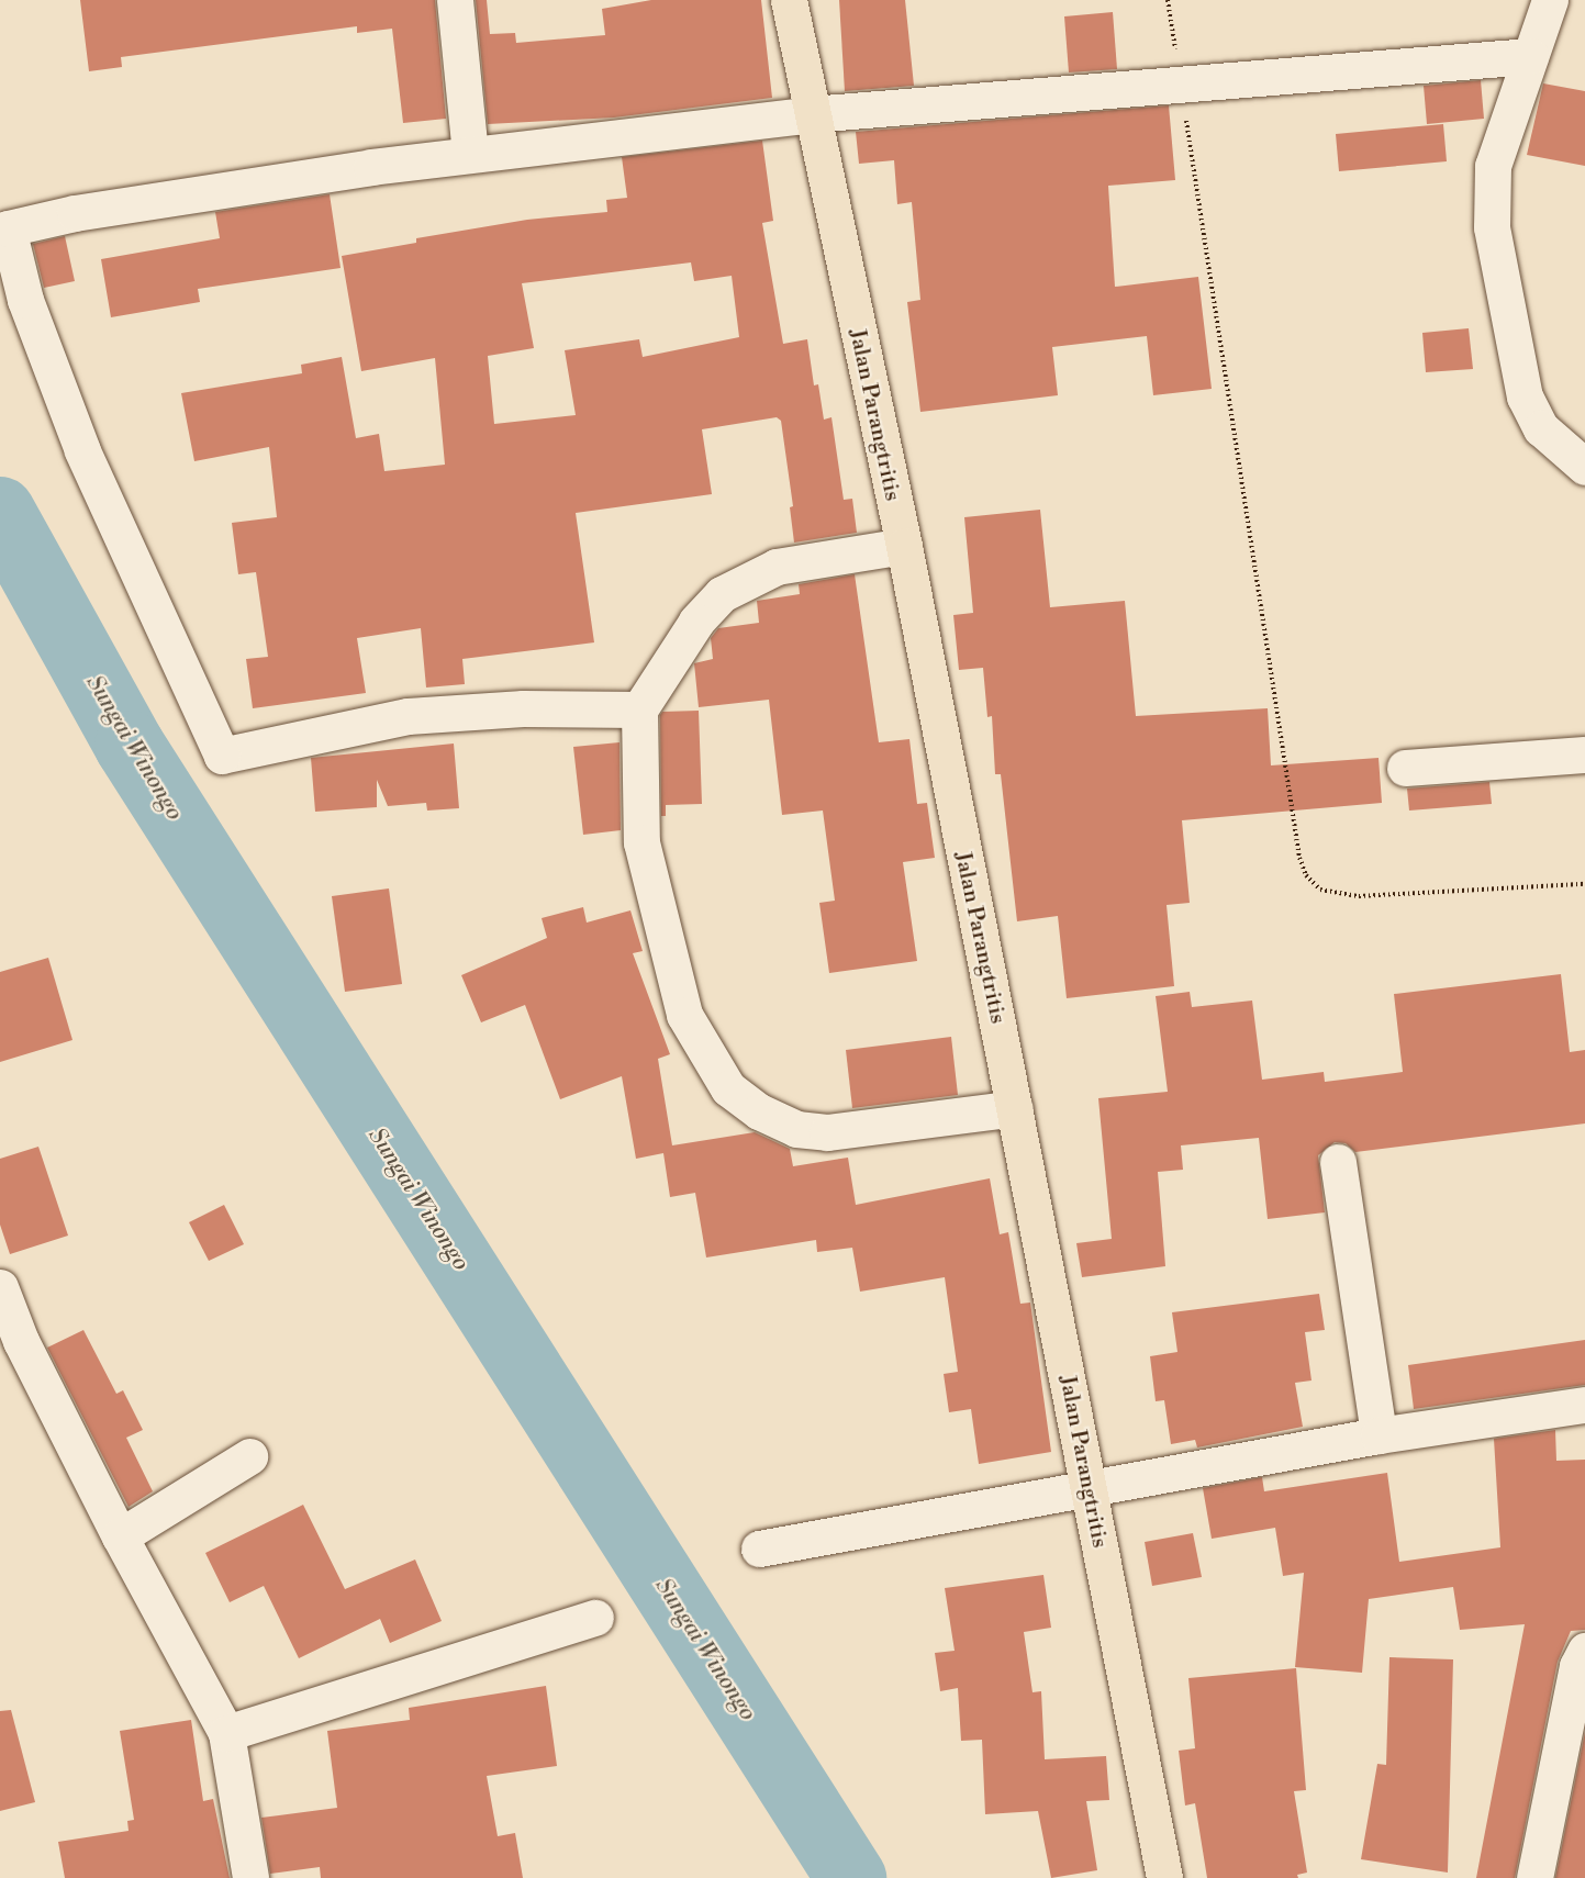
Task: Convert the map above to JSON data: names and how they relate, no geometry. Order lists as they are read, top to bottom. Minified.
{"streets":{"main road":["Jalan Parangtritis"]},"water":["Sungai Winongo"]}
